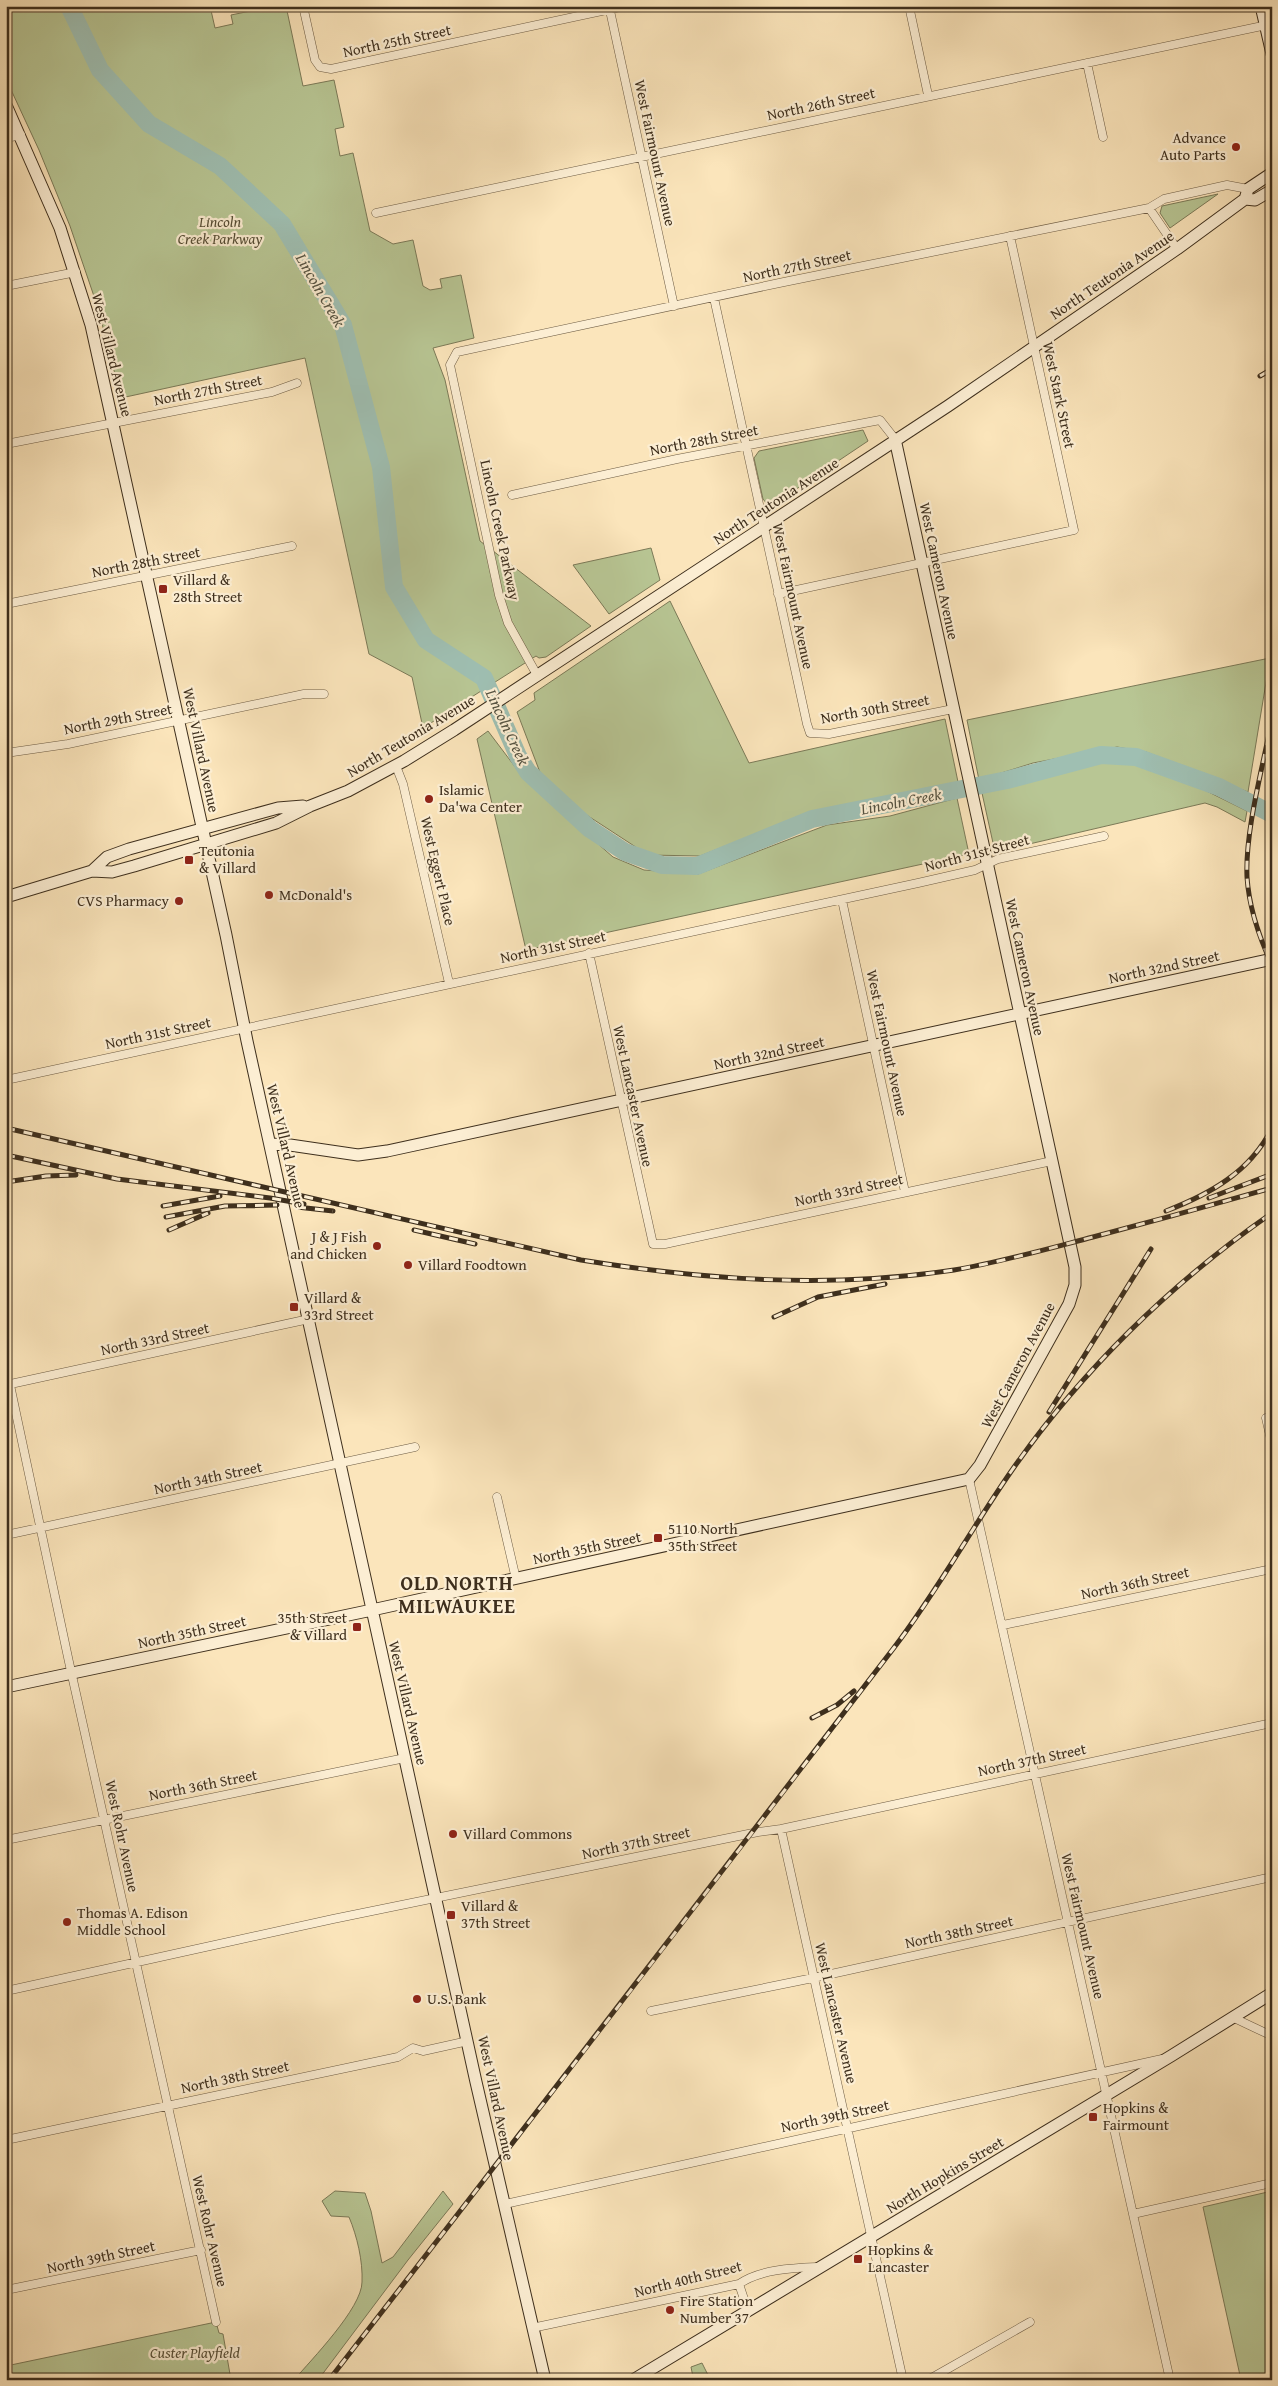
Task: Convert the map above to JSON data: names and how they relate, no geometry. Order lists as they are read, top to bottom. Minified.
{"streets":{"street":["North 25th Street","North 26th Street","West Fairmount Avenue","North 27th Street","North Teutonia Avenue","West Villard Avenue","West Stark Street","North 28th Street","Lincoln Creek Parkway","West Cameron Avenue","North 30th Street","North 29th Street","North 31st Street","West Eggert Place","North 32nd Street","West Lancaster Avenue","North 33rd Street","North 34th Street","North 35th Street","North 36th Street","North 37th Street","West Rohr Avenue","North 38th Street","North 39th Street","North Hopkins Street","North 40th Street"]},"crossings":[["North 25th Street","West Fairmount Avenue"],["North 26th Street","West Fairmount Avenue"],["West Fairmount Avenue","North 27th Street"],["West Fairmount Avenue","North Teutonia Avenue"],["West Fairmount Avenue","North 28th Street"],["West Fairmount Avenue","West Cameron Avenue"],["West Fairmount Avenue","North 30th Street"],["West Fairmount Avenue","North 31st Street"],["West Fairmount Avenue","North 32nd Street"],["West Fairmount Avenue","North 33rd Street"],["West Fairmount Avenue","North 35th Street"],["West Fairmount Avenue","North 36th Street"],["West Fairmount Avenue","North 37th Street"],["West Fairmount Avenue","North 38th Street"],["West Fairmount Avenue","North 39th Street"],["West Fairmount Avenue","North Hopkins Street"],["North 27th Street","North Teutonia Avenue"],["North 27th Street","West Villard Avenue"],["North 27th Street","West Stark Street"],["North 27th Street","Lincoln Creek Parkway"],["North Teutonia Avenue","West Villard Avenue"],["North Teutonia Avenue","West Stark Street"],["North Teutonia Avenue","North 28th Street"],["North Teutonia Avenue","Lincoln Creek Parkway"],["North Teutonia Avenue","West Cameron Avenue"],["North Teutonia Avenue","West Eggert Place"],["West Villard Avenue","North 28th Street"],["West Villard Avenue","North 29th Street"],["West Villard Avenue","North 31st Street"],["West Villard Avenue","North 32nd Street"],["West Villard Avenue","North 33rd Street"],["West Villard Avenue","North 34th Street"],["West Villard Avenue","North 35th Street"],["West Villard Avenue","North 36th Street"],["West Villard Avenue","North 37th Street"],["West Villard Avenue","North 38th Street"],["West Villard Avenue","North 39th Street"],["West Villard Avenue","North 40th Street"],["West Stark Street","West Cameron Avenue"],["North 28th Street","West Cameron Avenue"],["West Cameron Avenue","North 30th Street"],["West Cameron Avenue","North 31st Street"],["West Cameron Avenue","North 32nd Street"],["West Cameron Avenue","North 33rd Street"],["West Cameron Avenue","North 35th Street"],["North 31st Street","West Eggert Place"],["North 31st Street","West Lancaster Avenue"],["North 32nd Street","West Lancaster Avenue"],["West Lancaster Avenue","North 33rd Street"],["West Lancaster Avenue","North 37th Street"],["West Lancaster Avenue","North 38th Street"],["West Lancaster Avenue","North 39th Street"],["West Lancaster Avenue","North Hopkins Street"],["North 33rd Street","West Rohr Avenue"],["North 34th Street","West Rohr Avenue"],["North 35th Street","West Rohr Avenue"],["North 36th Street","West Rohr Avenue"],["North 37th Street","West Rohr Avenue"],["West Rohr Avenue","North 38th Street"],["West Rohr Avenue","North 39th Street"],["North 39th Street","North Hopkins Street"],["North Hopkins Street","North 40th Street"]],"districts":["OLD NORTH MILWAUKEE"],"water":["Lincoln Creek"],"parks":["Lincoln Creek Parkway","Custer Playfield"],"places":{"other":["Advance Auto Parts","Islamic Da'wa Center","McDonald's","CVS Pharmacy","J & J Fish and Chicken","Villard Foodtown","Villard Commons","Thomas A. Edison Middle School","U.S. Bank","Fire Station Number 37"],"transit":["Villard & 28th Street","Teutonia & Villard","Villard & 33rd Street","5110 North 35th Street","35th Street & Villard","Villard & 37th Street","Hopkins & Fairmount","Hopkins & Lancaster"]}}
